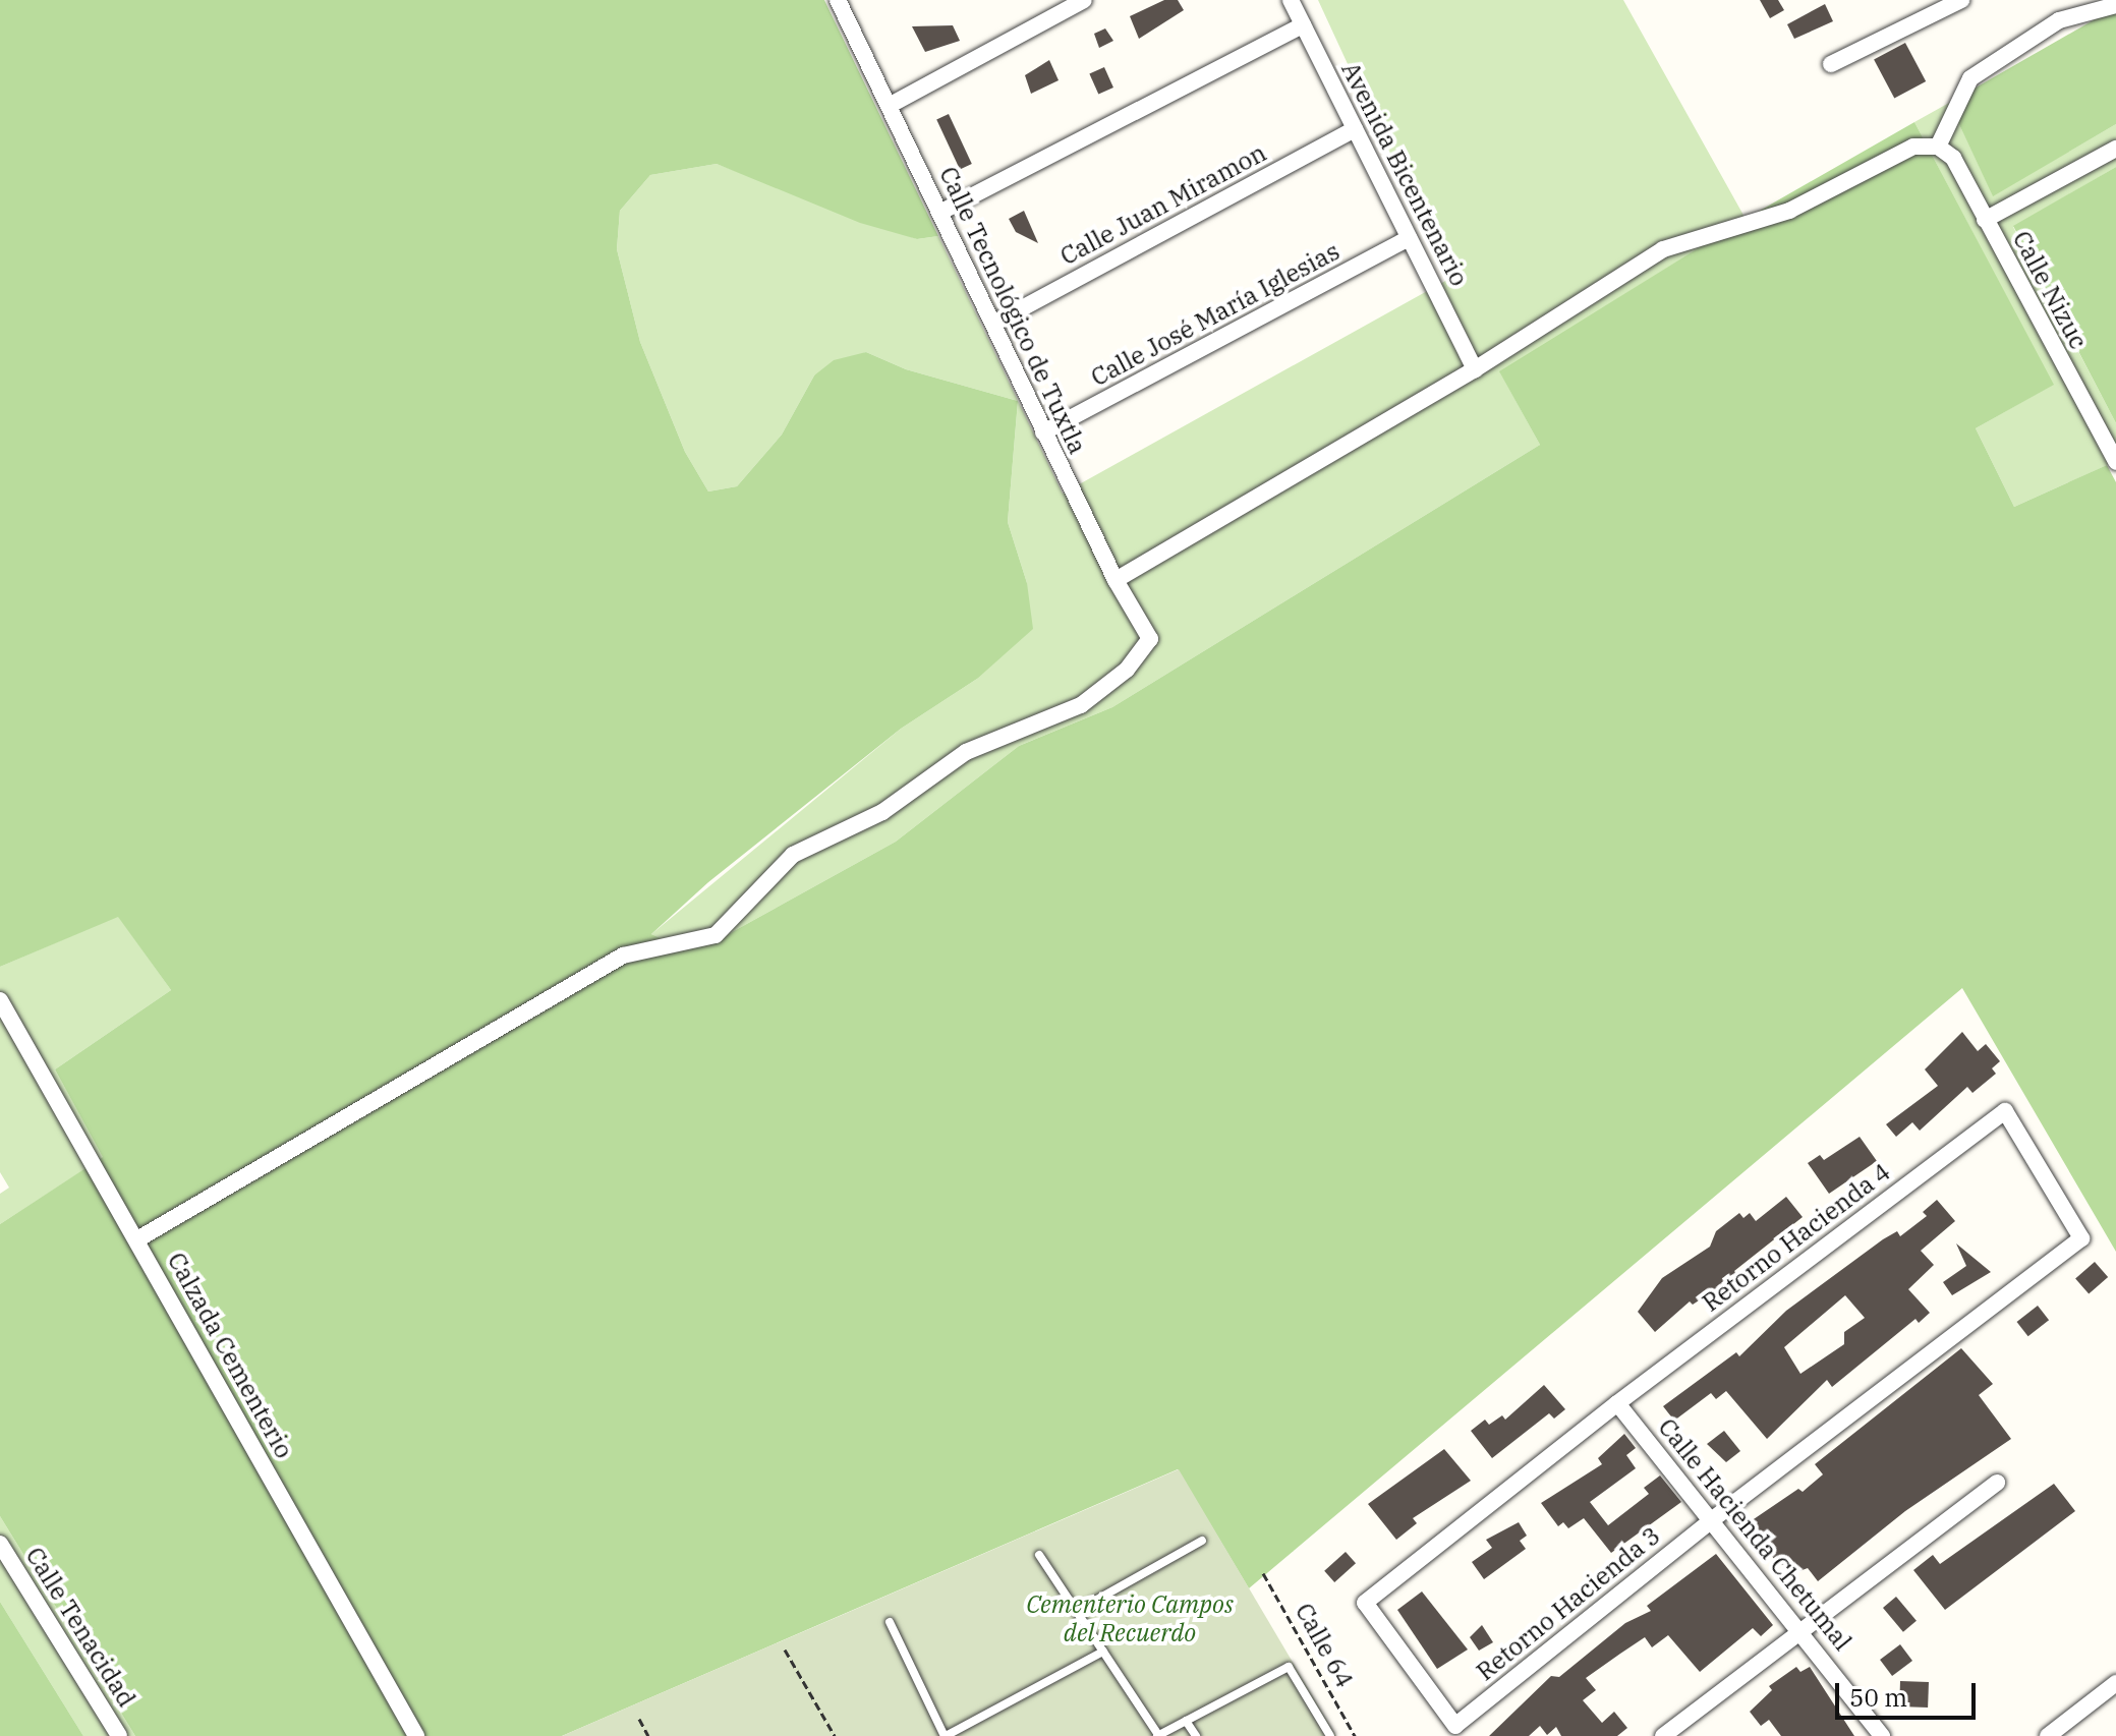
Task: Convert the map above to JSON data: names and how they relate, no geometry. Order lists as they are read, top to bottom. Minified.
{"streets":{"street":["Avenida Bicentenario","Calle Juan Miramon","Calle Nizuc","Calle Tecnológico de Tuxtla","Calle José María Iglesias","Retorno Hacienda 4","Calzada Cementerio","Calle Hacienda Chetumal","Retorno Hacienda 3","Calle Tenacidad"],"path":["Calle 64"]},"crossings":[["Avenida Bicentenario","Calle Juan Miramon"],["Avenida Bicentenario","Calle José María Iglesias"],["Calle Juan Miramon","Calle Tecnológico de Tuxtla"],["Calle Tecnológico de Tuxtla","Calle José María Iglesias"],["Calle Tecnológico de Tuxtla","Calzada Cementerio"],["Retorno Hacienda 4","Calle Hacienda Chetumal"],["Retorno Hacienda 4","Retorno Hacienda 3"],["Calle Hacienda Chetumal","Retorno Hacienda 3"]],"parks":["Cementerio Campos del Recuerdo"],"scale_bar":"50 m"}
